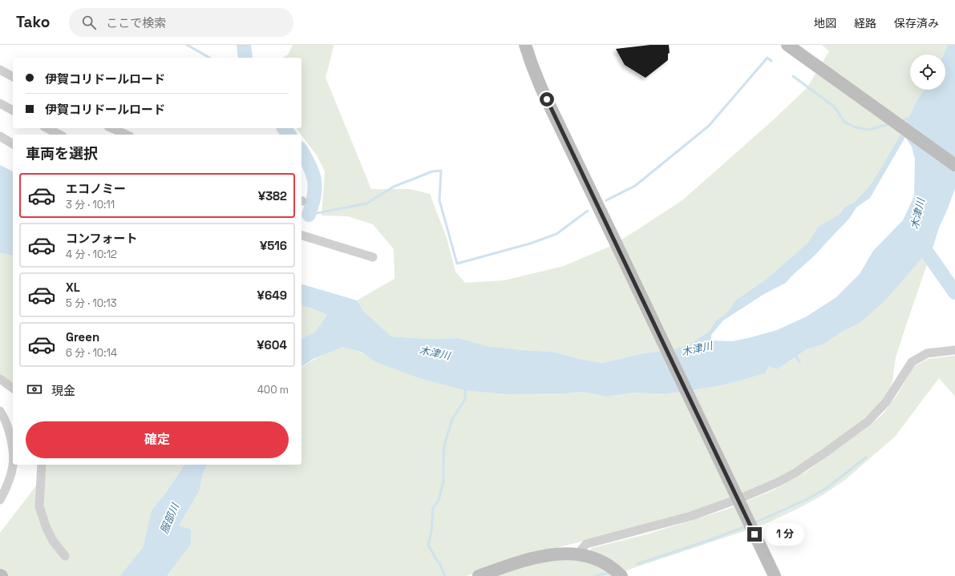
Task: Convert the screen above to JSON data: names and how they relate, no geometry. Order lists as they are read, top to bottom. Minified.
{"water":["木津川","服部川"],"page":{"header":"Tako","search":"ここで検索","nav":["地図","経路","保存済み"],"banner":["伊賀コリドールロード","伊賀コリドールロード"],"heading":"車両を選択","list":[{"name":"エコノミー","note":"3 分 · 10:11","value":"¥382"},{"name":"コンフォート","note":"4 分 · 10:12","value":"¥516"},{"name":"XL","note":"5 分 · 10:13","value":"¥649"},{"name":"Green","note":"6 分 · 10:14","value":"¥604"}],"pay":["現金","400 m"],"buttons":"確定","bubble":"1 分"}}
